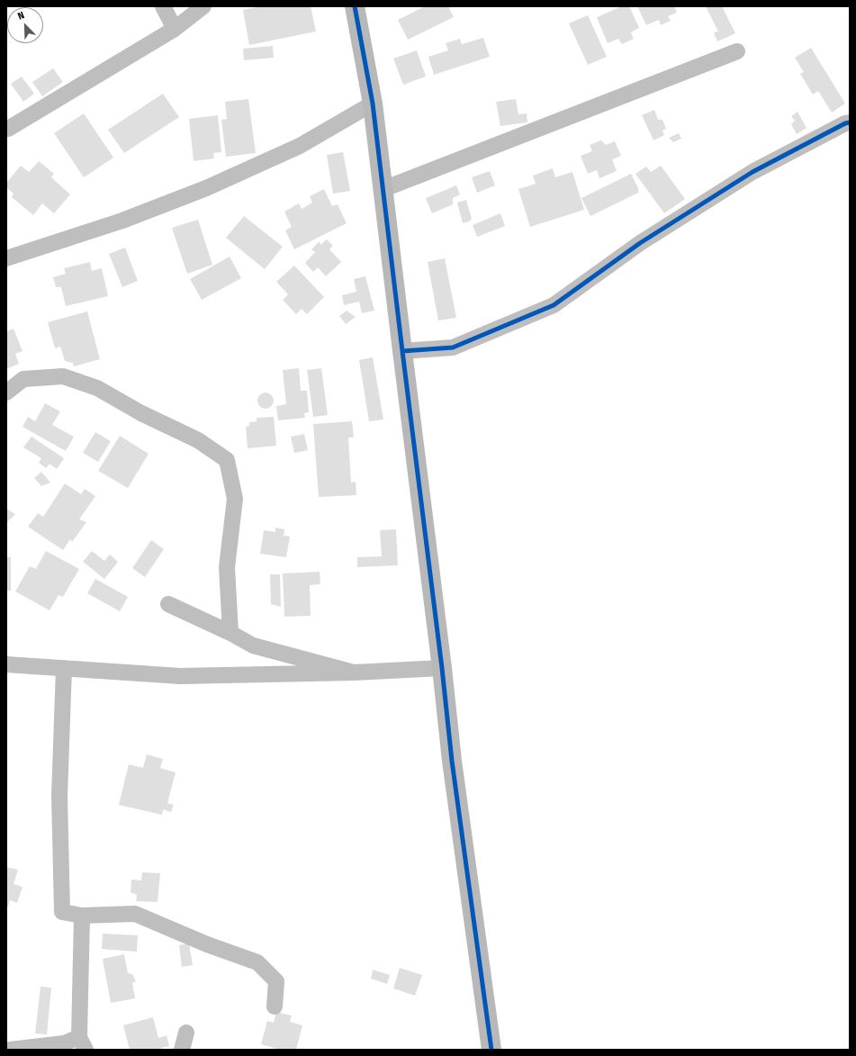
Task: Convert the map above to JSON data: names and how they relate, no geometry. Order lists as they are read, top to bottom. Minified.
{"north":"top left"}
